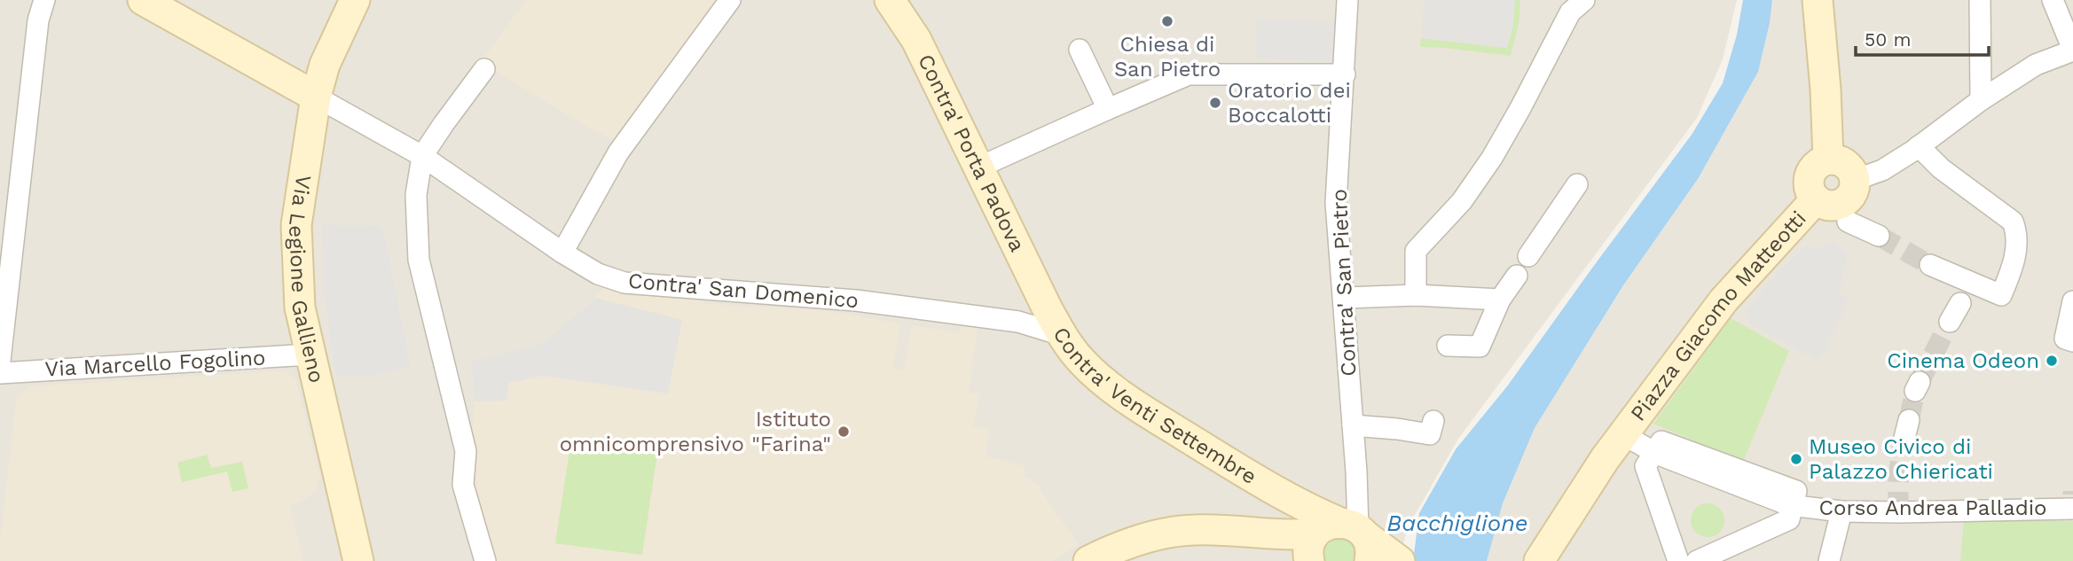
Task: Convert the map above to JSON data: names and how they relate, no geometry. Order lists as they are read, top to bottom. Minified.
{"streets":{"street":["Contra' Porta Padova","Via Legione Gallieno","Contra' San Pietro","Contra' San Domenico","Piazza Giacomo Matteotti","Via Marcello Fogolino","Contra' Venti Settembre","Corso Andrea Palladio"]},"crossings":[["Contra' Porta Padova","Contra' Venti Settembre"],["Via Legione Gallieno","Contra' San Domenico"],["Via Legione Gallieno","Via Marcello Fogolino"],["Contra' San Pietro","Contra' Venti Settembre"],["Contra' San Domenico","Contra' Venti Settembre"],["Piazza Giacomo Matteotti","Corso Andrea Palladio"]],"water":["Bacchiglione"],"places":["Chiesa di San Pietro","Oratorio dei Boccalotti","Cinema Odeon","Istituto omnicomprensivo \"Farina\"","Museo Civico di Palazzo Chiericati"],"scale_bar":"50 m"}
